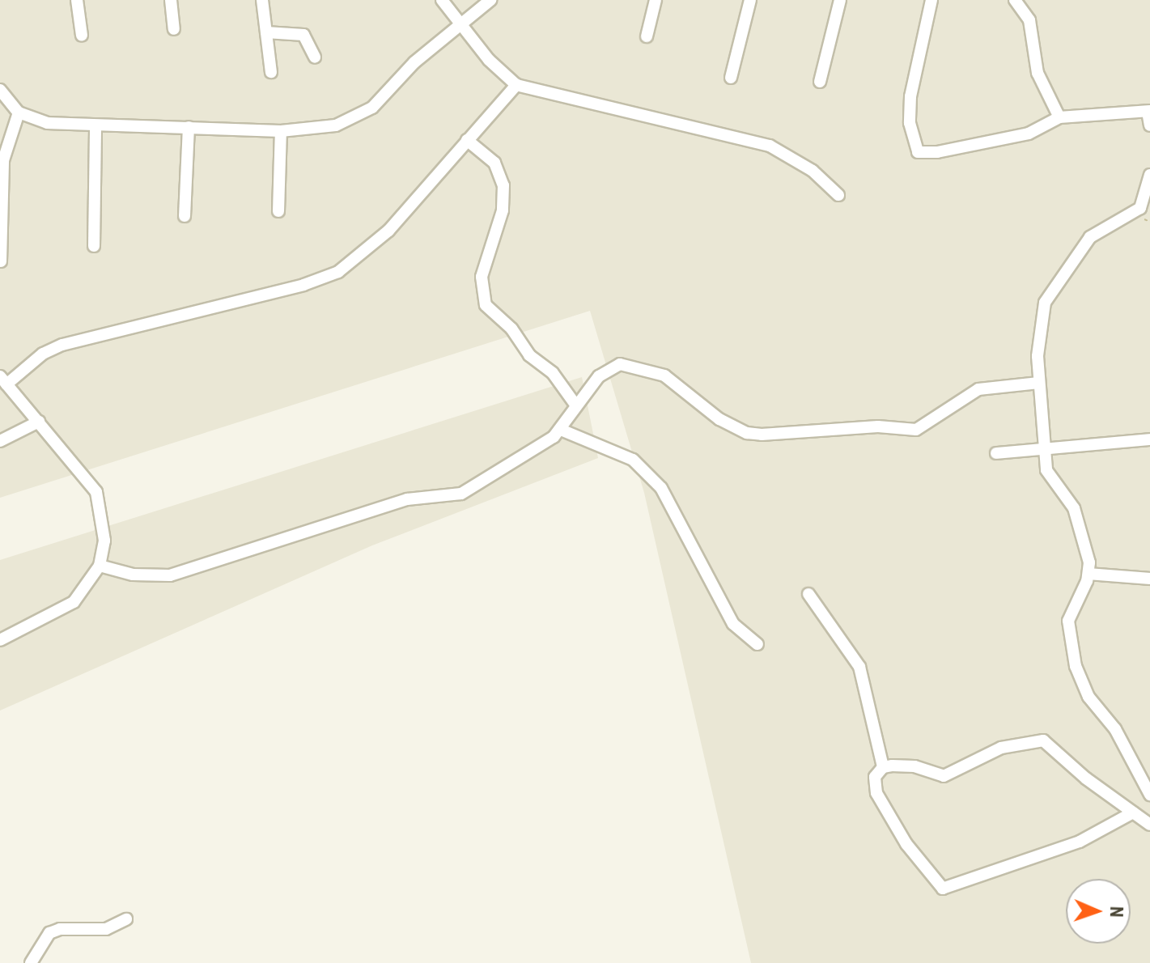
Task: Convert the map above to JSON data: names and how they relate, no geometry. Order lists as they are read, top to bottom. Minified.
{"north":"right"}
